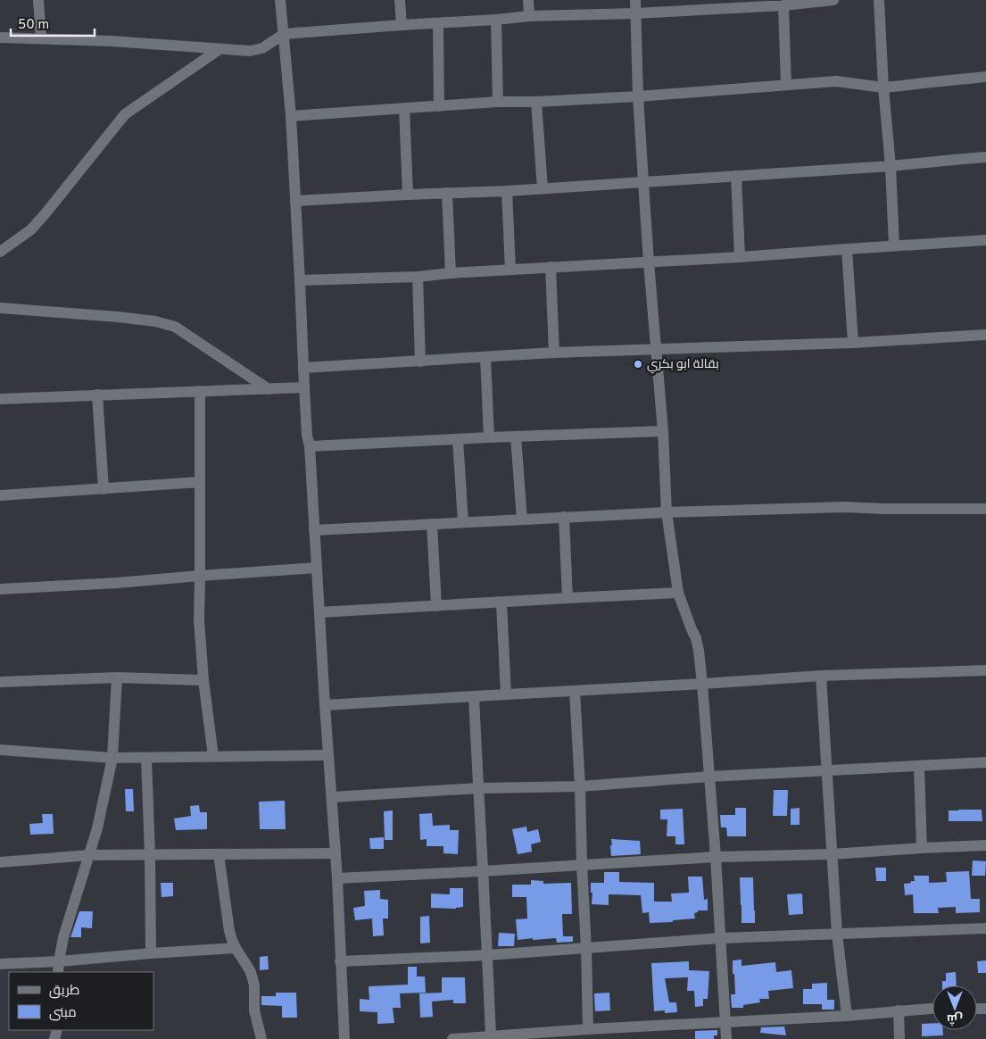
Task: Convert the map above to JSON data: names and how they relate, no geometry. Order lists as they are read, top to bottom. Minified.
{"places":["بقالة ابو بكري"],"legend":["طريق","مبنى"],"scale_bar":"50 m","north":"bottom"}
